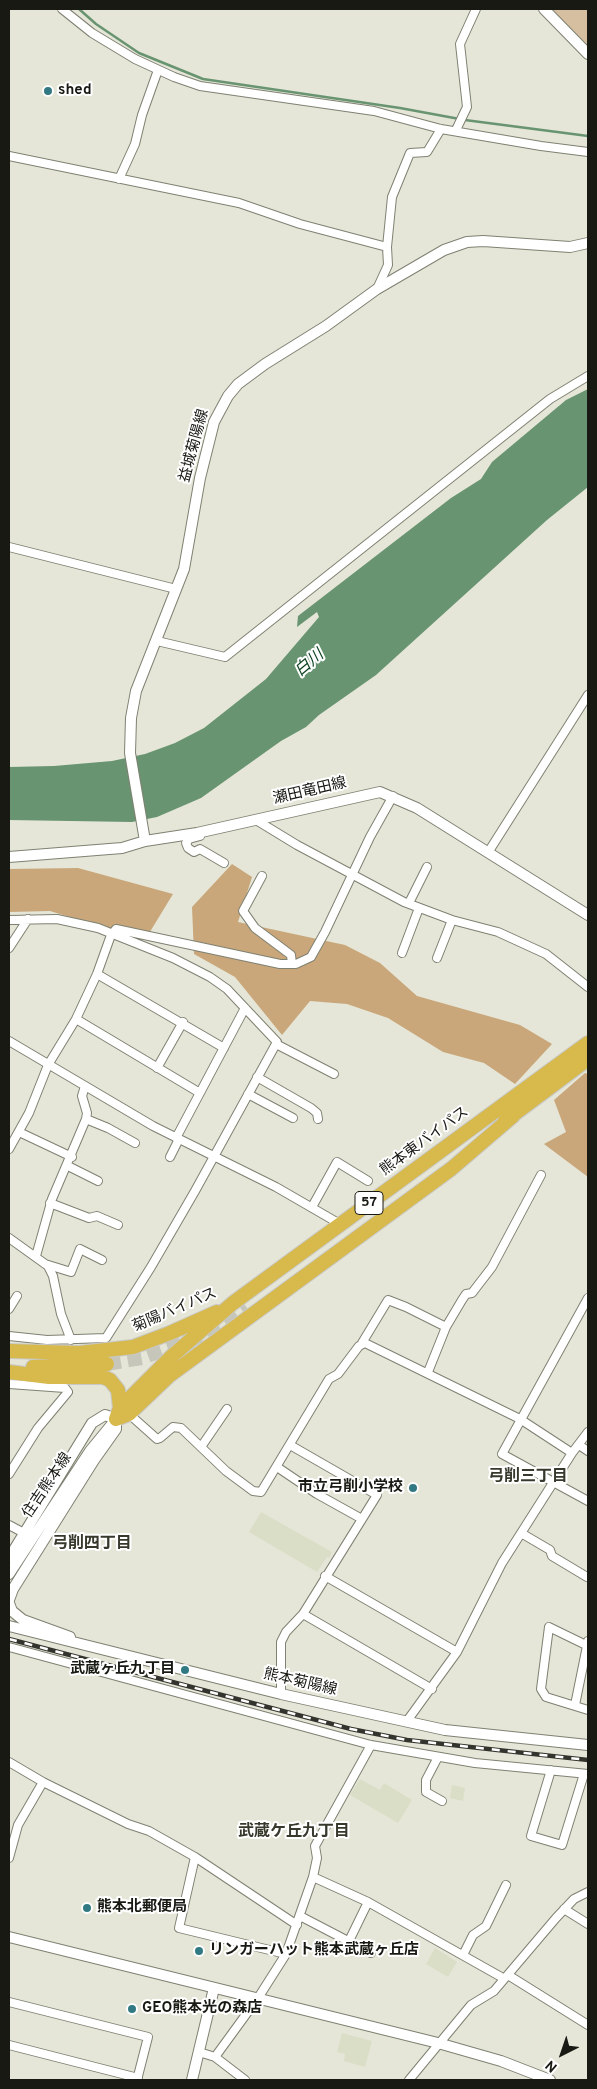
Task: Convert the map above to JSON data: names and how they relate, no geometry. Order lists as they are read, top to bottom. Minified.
{"streets":{"highway":["熊本東バイパス","57","菊陽バイパス"],"main road":["益城菊陽線","瀬田竜田線","住吉熊本線","熊本菊陽線"]},"crossings":[["益城菊陽線","瀬田竜田線"],["熊本東バイパス","菊陽バイパス"]],"districts":["弓削三丁目","弓削四丁目","武蔵ケ丘九丁目"],"water":["白川"],"places":["shed","市立弓削小学校","武蔵ヶ丘九丁目","熊本北郵便局","リンガーハット熊本武蔵ヶ丘店","GEO熊本光の森店"],"north":"bottom left"}
